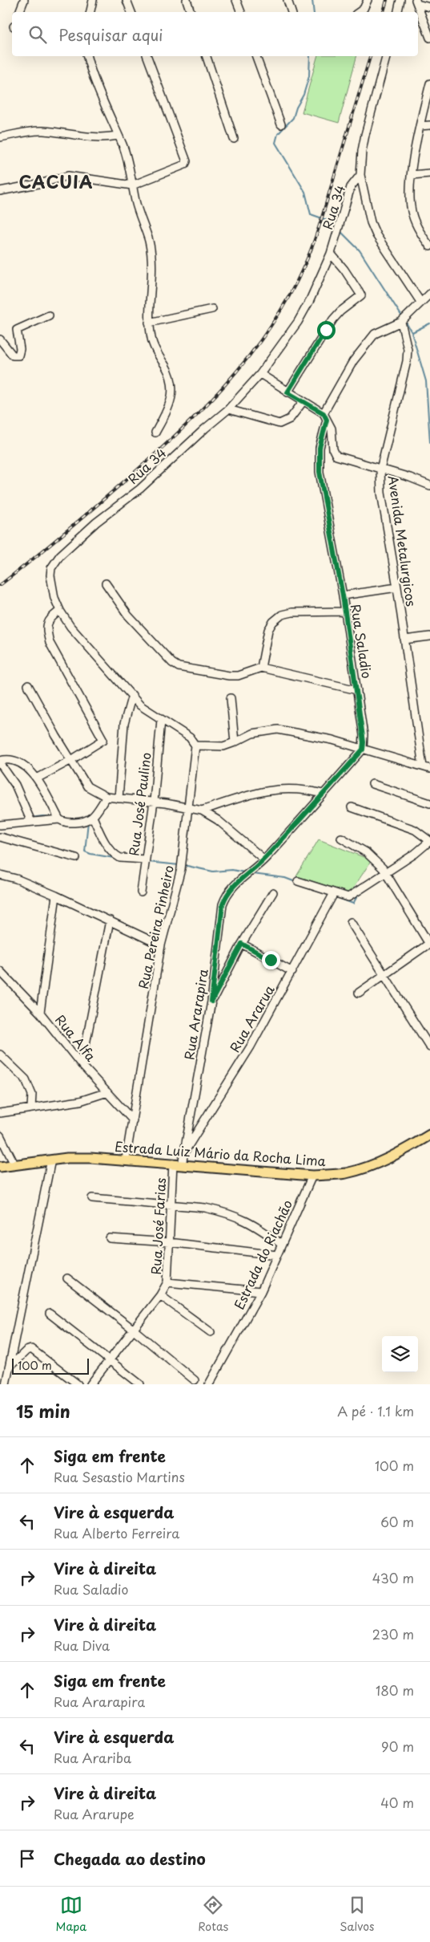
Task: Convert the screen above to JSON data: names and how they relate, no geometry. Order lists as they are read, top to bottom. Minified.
{"streets":{"main road":["Estrada Luiz Mário da Rocha Lima"],"street":["Rua 34","Avenida Metalurgicos","Rua Saladio","Rua José Paulino","Rua Pereira Pinheiro","Rua Ararapira","Rua Ararua","Rua Alfa","Rua José Farias","Estrada do Riachão"]},"crossings":[["Rua 34","Rua José Paulino"],["Rua 34","Rua Pereira Pinheiro"],["Avenida Metalurgicos","Rua Saladio"],["Rua Saladio","Rua Ararapira"],["Rua Pereira Pinheiro","Rua Alfa"],["Rua Pereira Pinheiro","Estrada Luiz Mário da Rocha Lima"],["Rua Ararapira","Rua Ararua"],["Rua Ararapira","Estrada Luiz Mário da Rocha Lima"],["Rua Ararapira","Rua José Farias"],["Estrada Luiz Mário da Rocha Lima","Rua José Farias"],["Estrada Luiz Mário da Rocha Lima","Estrada do Riachão"]],"districts":["CACUIA"],"scale_bar":"100 m","page":{"search":"Pesquisar aqui","scale":"100 m","heading":["15 min","A pé · 1.1 km"],"list":[["Siga em frente","Rua Sesastio Martins","100 m"],["Vire à esquerda","Rua Alberto Ferreira","60 m"],["Vire à direita","Rua Saladio","430 m"],["Vire à direita","Rua Diva","230 m"],["Siga em frente","Rua Ararapira","180 m"],["Vire à esquerda","Rua Arariba","90 m"],["Vire à direita","Rua Ararupe","40 m"],"Chegada ao destino"],"nav":["Mapa","Rotas","Salvos"]}}
